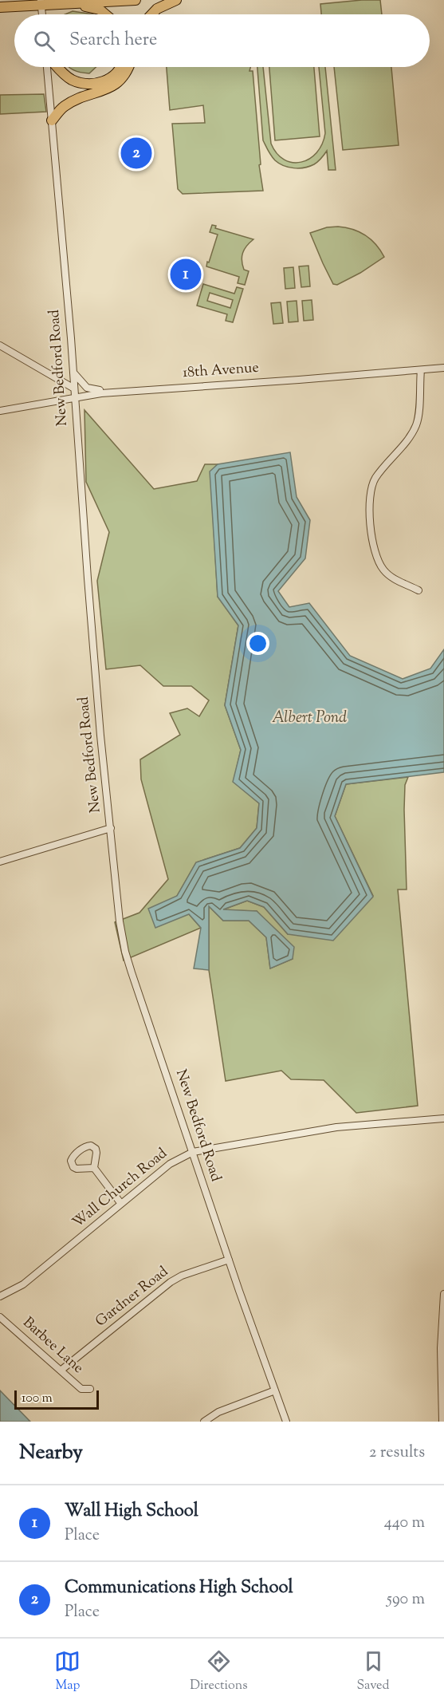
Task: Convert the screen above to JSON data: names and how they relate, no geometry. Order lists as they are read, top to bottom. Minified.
{"streets":{"street":["New Bedford Road","18th Avenue","Wall Church Road","Gardner Road","Barbee Lane"]},"crossings":[["New Bedford Road","18th Avenue"],["New Bedford Road","Wall Church Road"],["New Bedford Road","Gardner Road"],["Gardner Road","Barbee Lane"]],"water":["Albert Pond"],"scale_bar":"100 m","page":{"search":"Search here","pins":["2","1"],"scale":"100 m","heading":["Nearby","2 results"],"list":[{"mark":"1","name":"Wall High School","note":"Place","value":"440 m"},{"mark":"2","name":"Communications High School","note":"Place","value":"590 m"}],"nav":["Map","Directions","Saved"]}}
